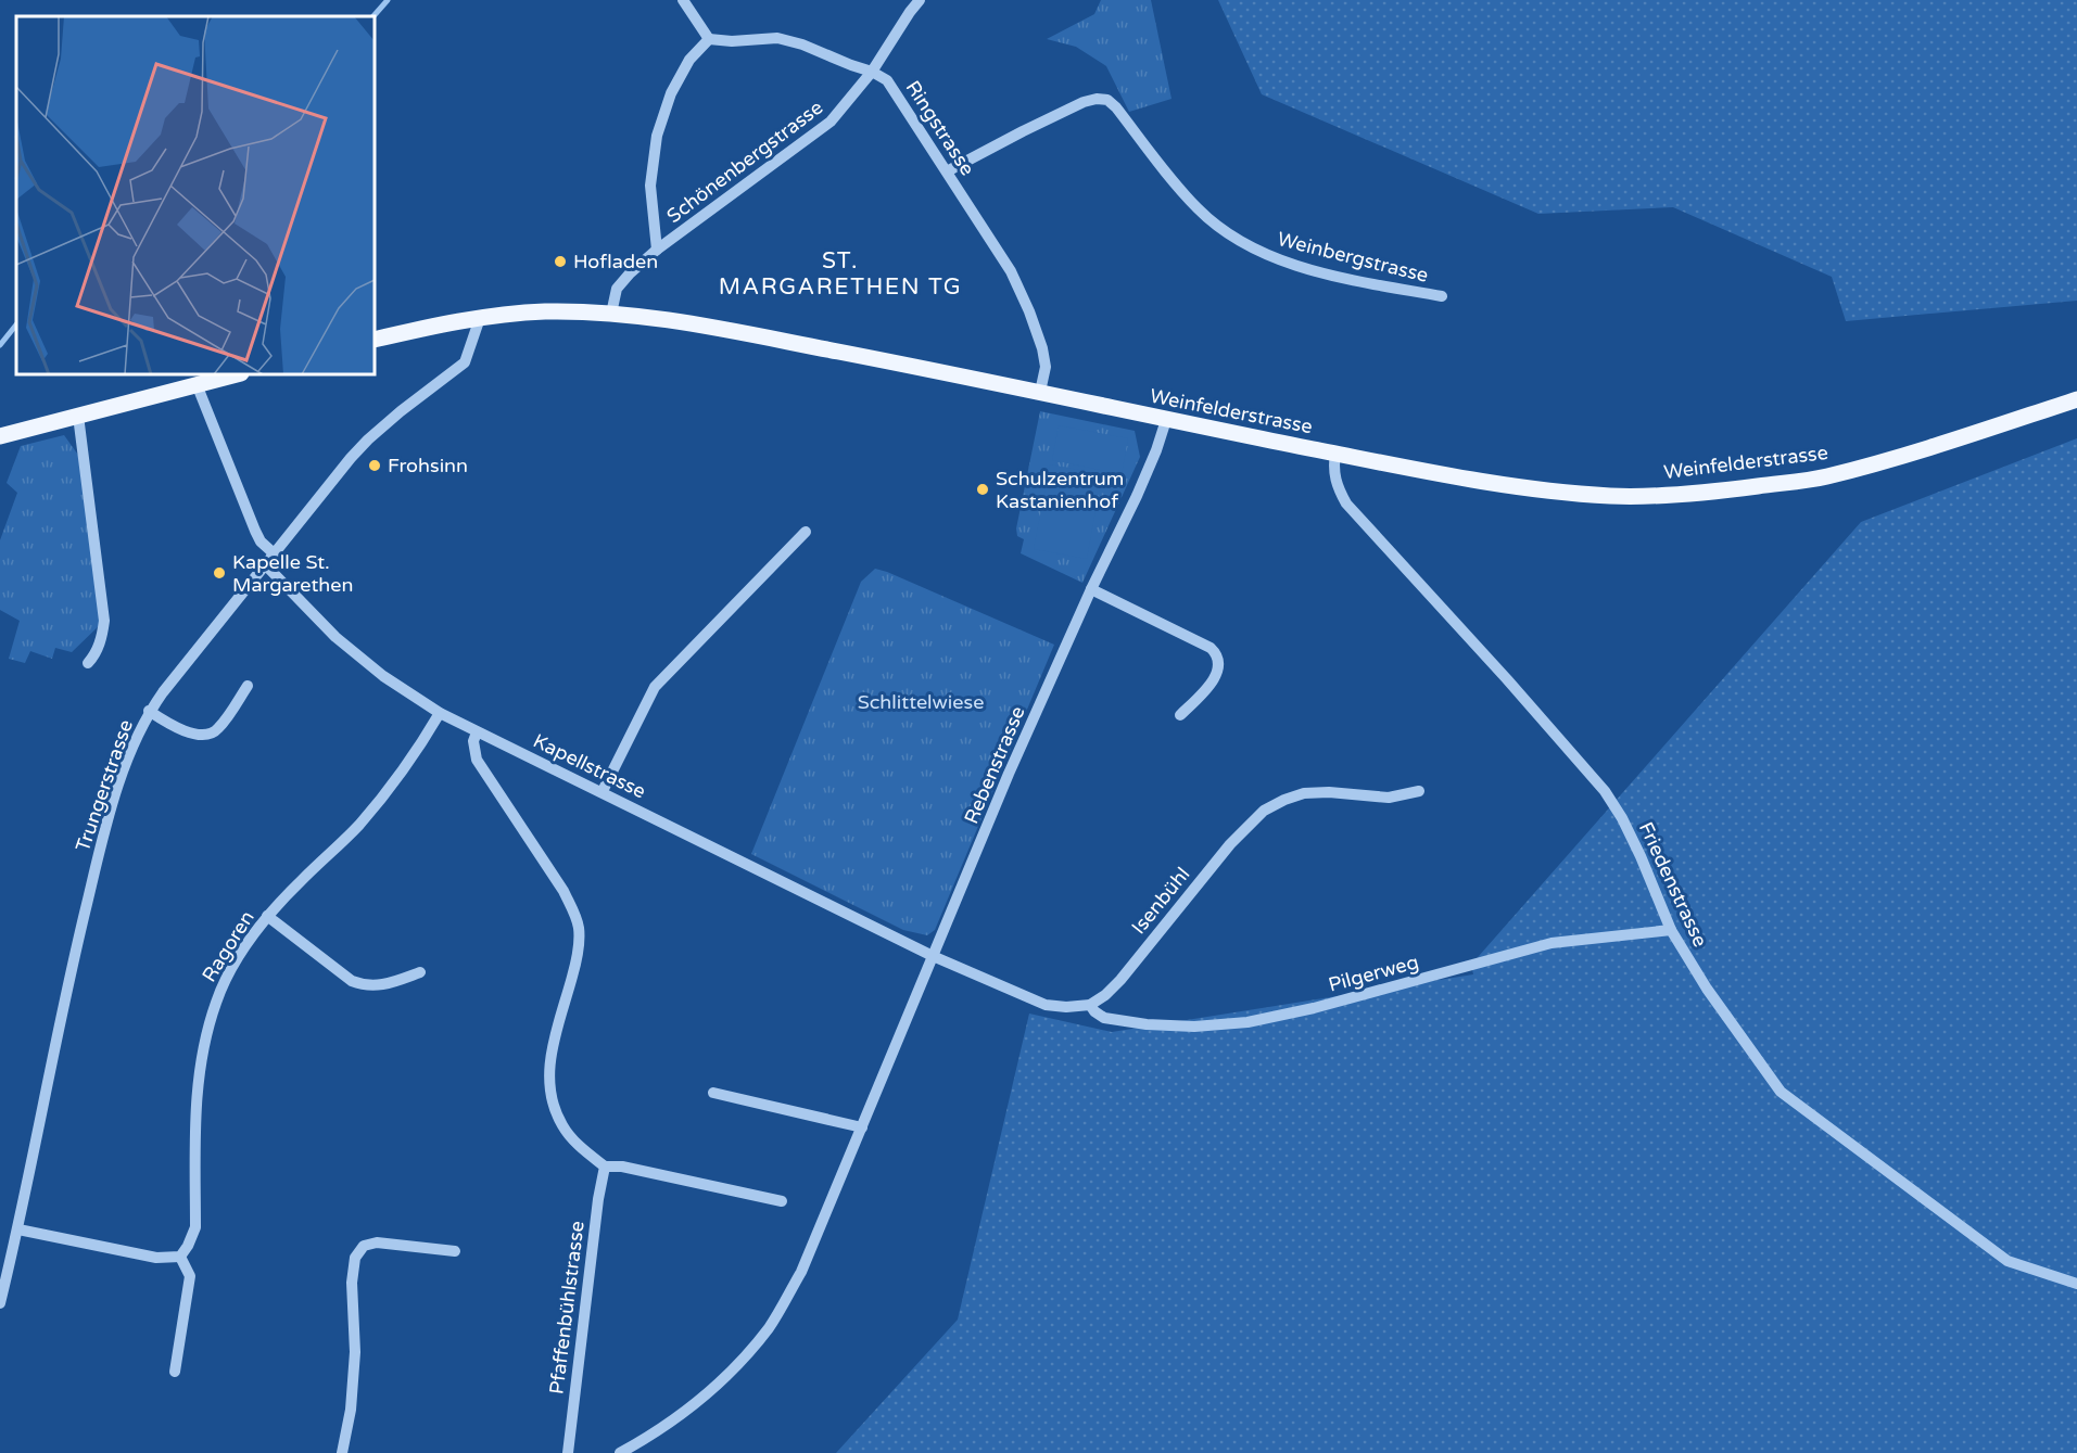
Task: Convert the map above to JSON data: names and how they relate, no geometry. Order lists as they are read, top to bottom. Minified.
{"streets":{"main road":["Weinfelderstrasse"],"street":["Ringstrasse","Schönenbergstrasse","Weinbergstrasse","Rebenstrasse","Kapellstrasse","Trungerstrasse","Friedenstrasse","Isenbühl","Ragoren","Pilgerweg","Pfaffenbühlstrasse"]},"crossings":[["Ringstrasse","Schönenbergstrasse"],["Ringstrasse","Weinbergstrasse"],["Ringstrasse","Weinfelderstrasse"],["Schönenbergstrasse","Weinfelderstrasse"],["Weinfelderstrasse","Rebenstrasse"],["Weinfelderstrasse","Trungerstrasse"],["Weinfelderstrasse","Friedenstrasse"],["Rebenstrasse","Kapellstrasse"],["Kapellstrasse","Trungerstrasse"],["Kapellstrasse","Ragoren"],["Friedenstrasse","Pilgerweg"],["Isenbühl","Pilgerweg"]],"districts":["ST. MARGARETHEN TG"],"parks":["Schlittelwiese"],"places":["Hofladen","Frohsinn","Schulzentrum Kastanienhof","Kapelle St. Margarethen"]}
